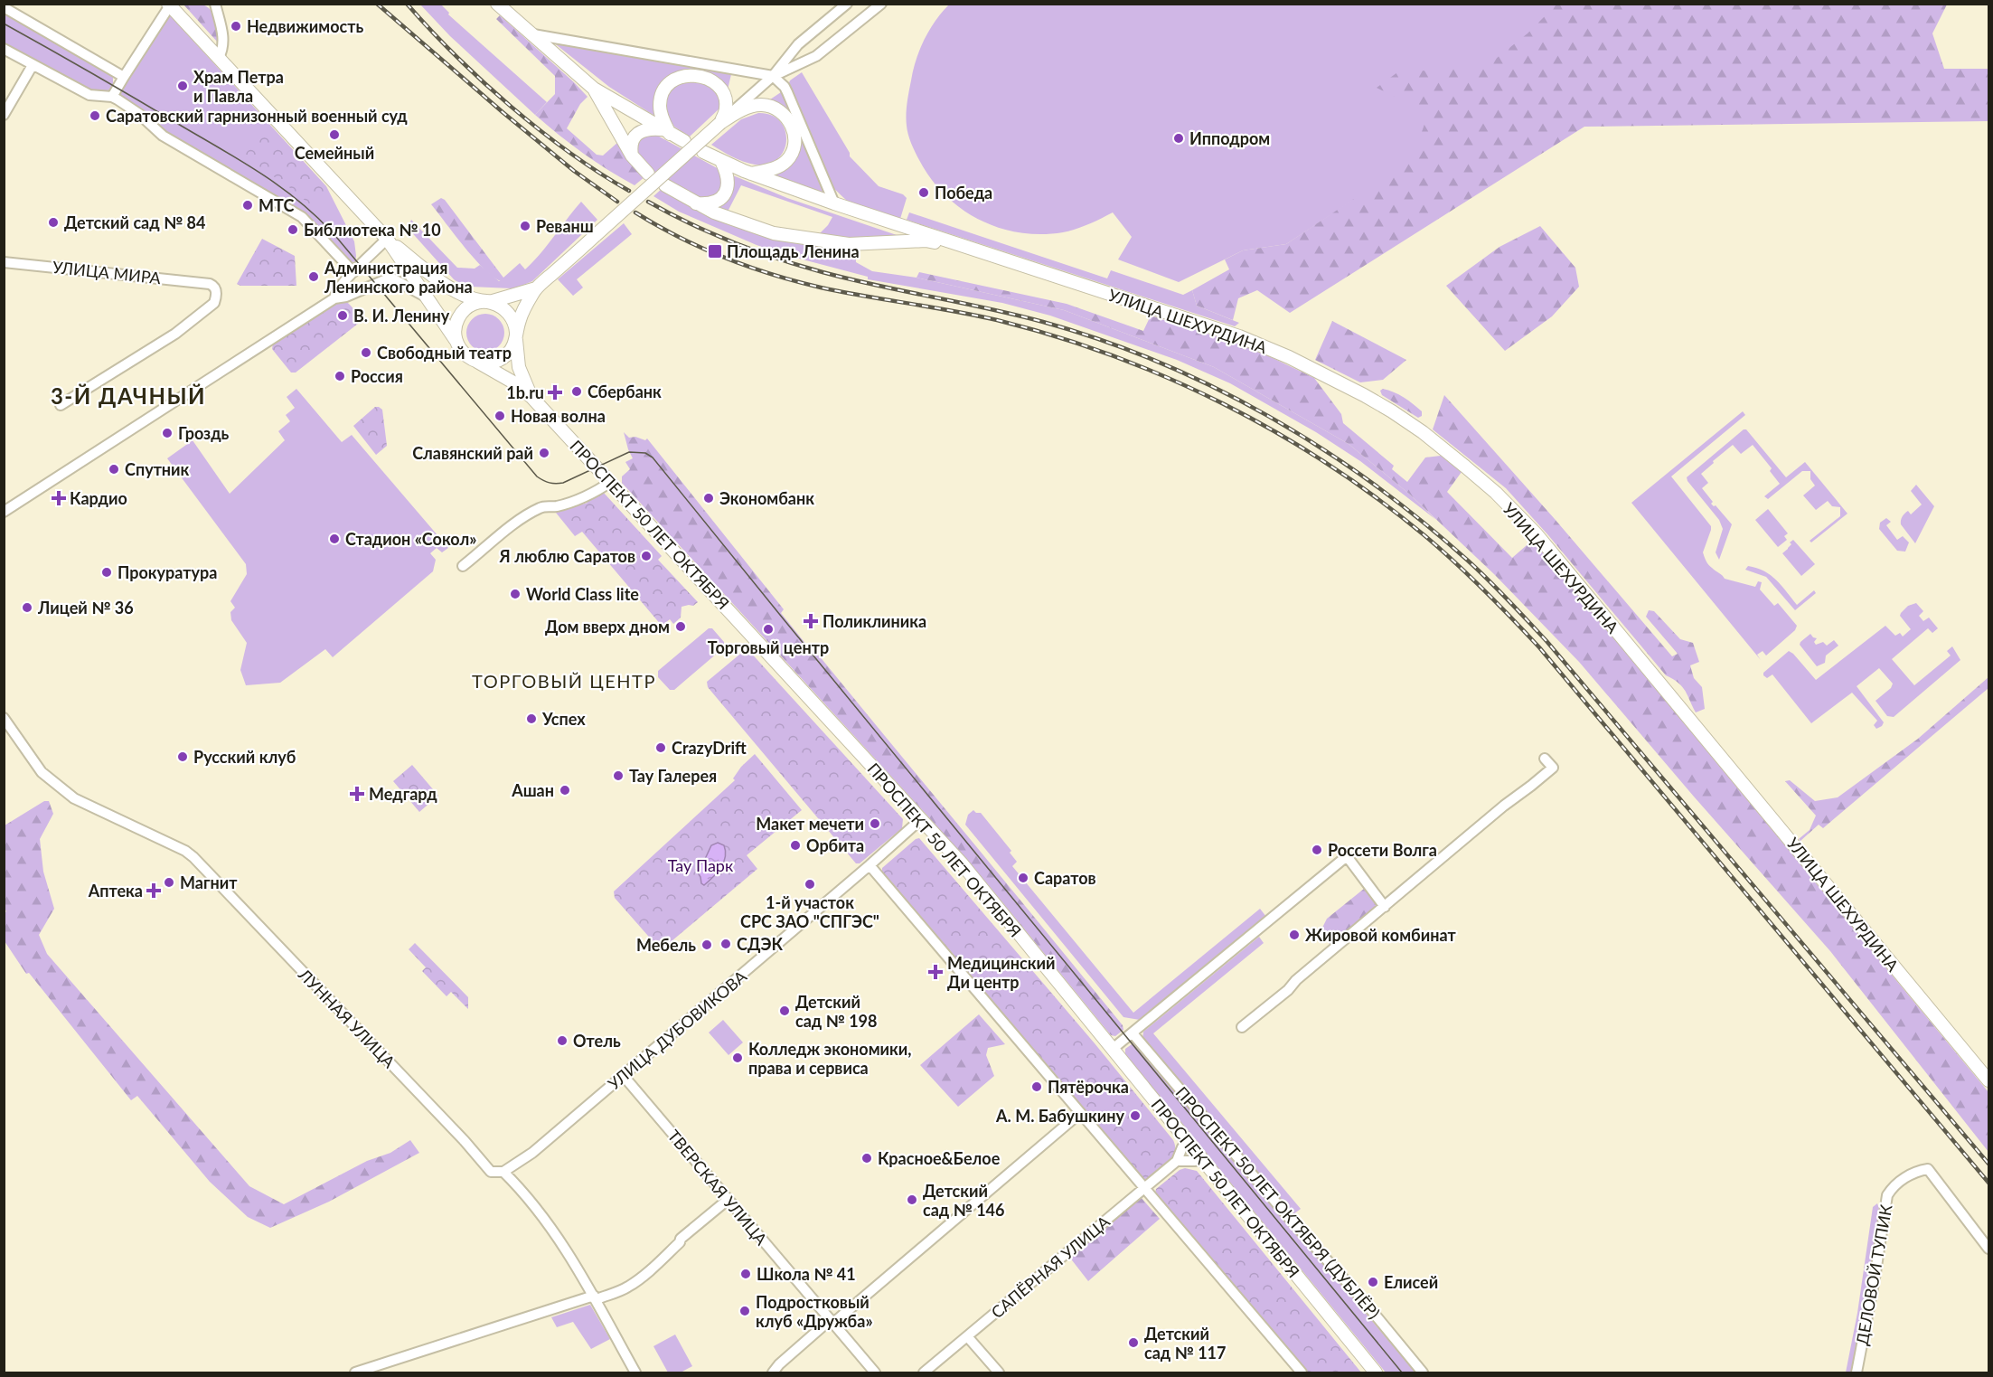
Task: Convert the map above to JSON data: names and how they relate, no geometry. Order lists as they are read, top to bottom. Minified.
{"streets":{"main road":["УЛИЦА ШЕХУРДИНА","ПРОСПЕКТ 50 ЛЕТ ОКТЯБРЯ"],"street":["УЛИЦА МИРА","ЛУННАЯ УЛИЦА","УЛИЦА ДУБОВИКОВА","ТВЕРСКАЯ УЛИЦА","ПРОСПЕКТ 50 ЛЕТ ОКТЯБРЯ (ДУБЛЁР)","САПЁРНАЯ УЛИЦА","ДЕЛОВОЙ ТУПИК"]},"crossings":[["ПРОСПЕКТ 50 ЛЕТ ОКТЯБРЯ","УЛИЦА ДУБОВИКОВА"],["ПРОСПЕКТ 50 ЛЕТ ОКТЯБРЯ","САПЁРНАЯ УЛИЦА"],["ЛУННАЯ УЛИЦА","УЛИЦА ДУБОВИКОВА"],["УЛИЦА ДУБОВИКОВА","ТВЕРСКАЯ УЛИЦА"]],"districts":["3-Й ДАЧНЫЙ","ТОРГОВЫЙ ЦЕНТР"],"parks":["Тау Парк"],"places":{"other":["Недвижимость","Храм Петра и Павла","Саратовский гарнизонный военный суд","Семейный","Ипподром","Победа","МТС","Детский сад № 84","Реванш","Библиотека № 10","Администрация Ленинского района","В. И. Ленину","Свободный театр","Россия","Сбербанк","Новая волна","Гроздь","Славянский рай","Спутник","Экономбанк","Стадион «Сокол»","Я люблю Саратов","Прокуратура","World Class lite","Лицей № 36","Дом вверх дном","Торговый центр","Успех","CrazyDrift","Русский клуб","Тау Галерея","Ашан","Макет мечети","Орбита","Россети Волга","Саратов","Магнит","1-й участок СРС ЗАО \"СПГЭС\"","Жировой комбинат","СДЭК","Мебель","Детский сад № 198","Отель","Колледж экономики, права и сервиса","Пятёрочка","А. М. Бабушкину","Красное&Белое","Детский сад № 146","Школа № 41","Елисей","Подростковый клуб «Дружба»","Детский сад № 117"],"transit":["Площадь Ленина"],"health":["1b.ru","Кардио","Поликлиника","Медгард","Аптека","Медицинский Ди центр"]}}
